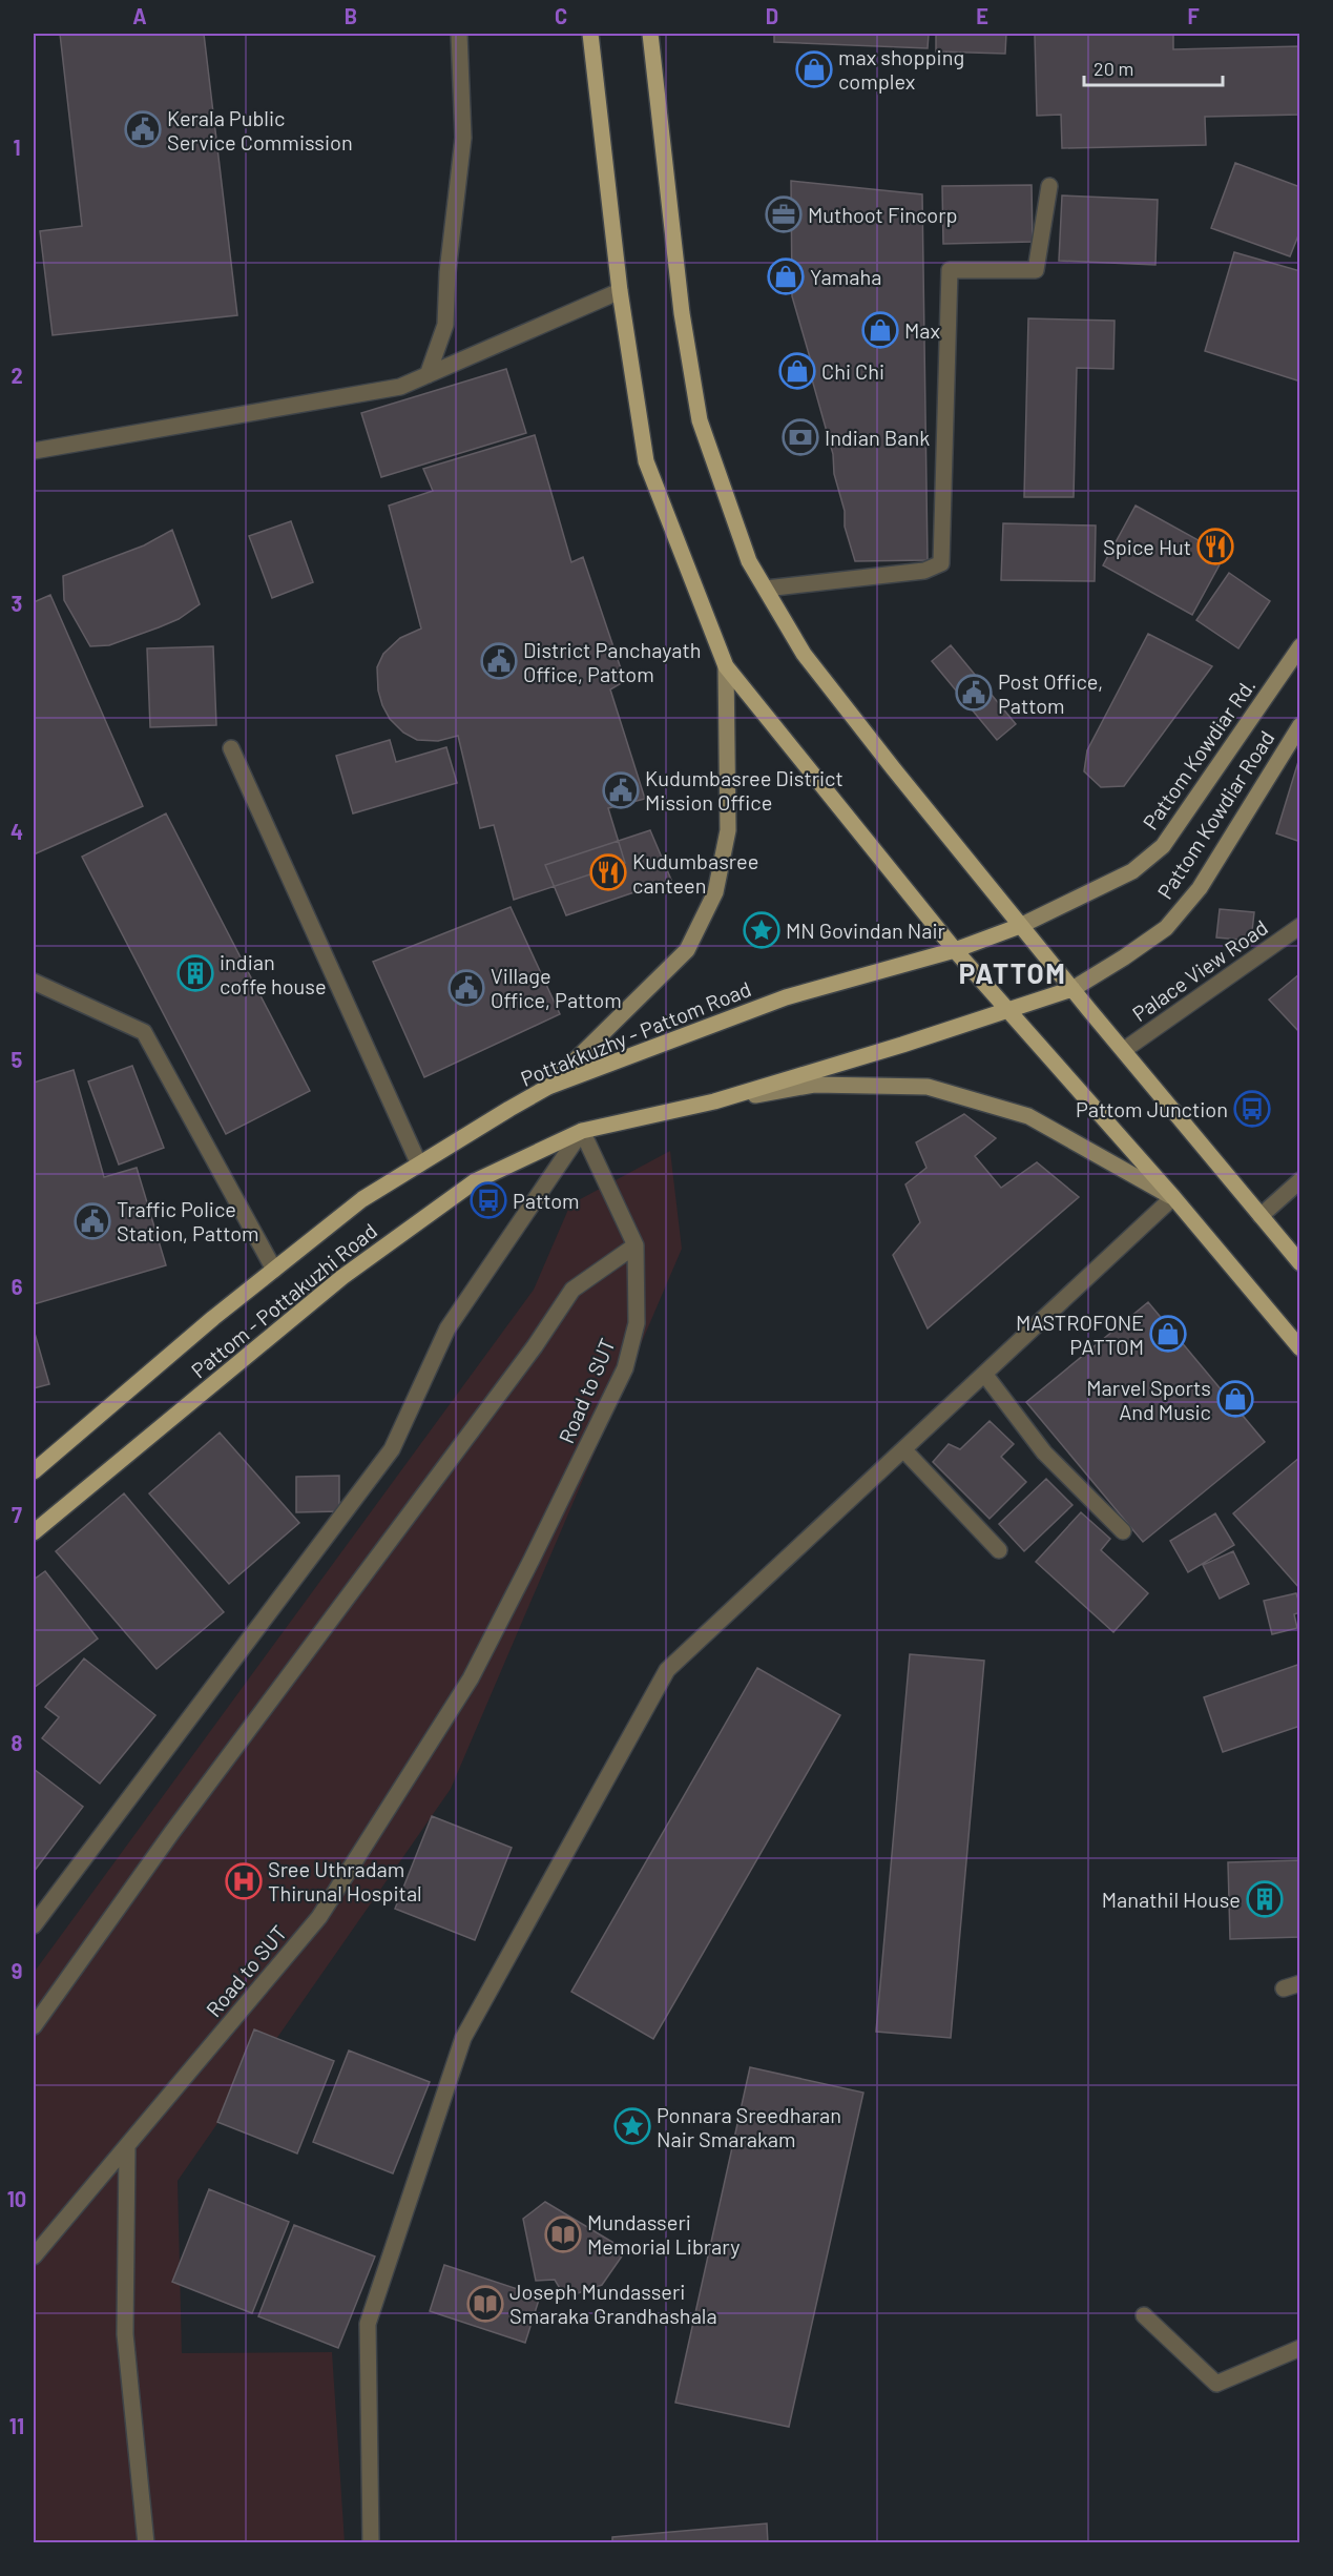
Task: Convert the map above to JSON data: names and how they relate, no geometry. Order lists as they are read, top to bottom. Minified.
{"streets":{"main road":["Pattom Kowdiar Rd.","Pattom Kowdiar Road","Pottakkuzhy - Pattom Road","Pattom - Pottakuzhi Road"],"street":["Palace View Road","Road to SUT"]},"crossings":[["Pattom Kowdiar Road","Pattom - Pottakuzhi Road"]],"districts":["PATTOM"],"places":{"shop":["max shopping complex","Yamaha","Max","Chi Chi","MASTROFONE PATTOM","Marvel Sports And Music"],"public building":["Kerala Public Service Commission","District Panchayath Office, Pattom","Post Office, Pattom","Kudumbasree District Mission Office","Village Office, Pattom","Traffic Police Station, Pattom"],"office":["Muthoot Fincorp"],"bank":["Indian Bank"],"restaurant":["Spice Hut","Kudumbasree canteen"],"place":["MN Govindan Nair","Ponnara Sreedharan Nair Smarakam"],"building":["indian coffe house","Manathil House"],"bus stop":["Pattom Junction","Pattom"],"hospital":["Sree Uthradam Thirunal Hospital"],"library":["Mundasseri Memorial Library","Joseph Mundasseri Smaraka Grandhashala"]},"scale_bar":"20 m","grid":{"columns":["A","B","C","D","E","F"],"rows":["1","2","3","4","5","6","7","8","9","10","11"]}}
